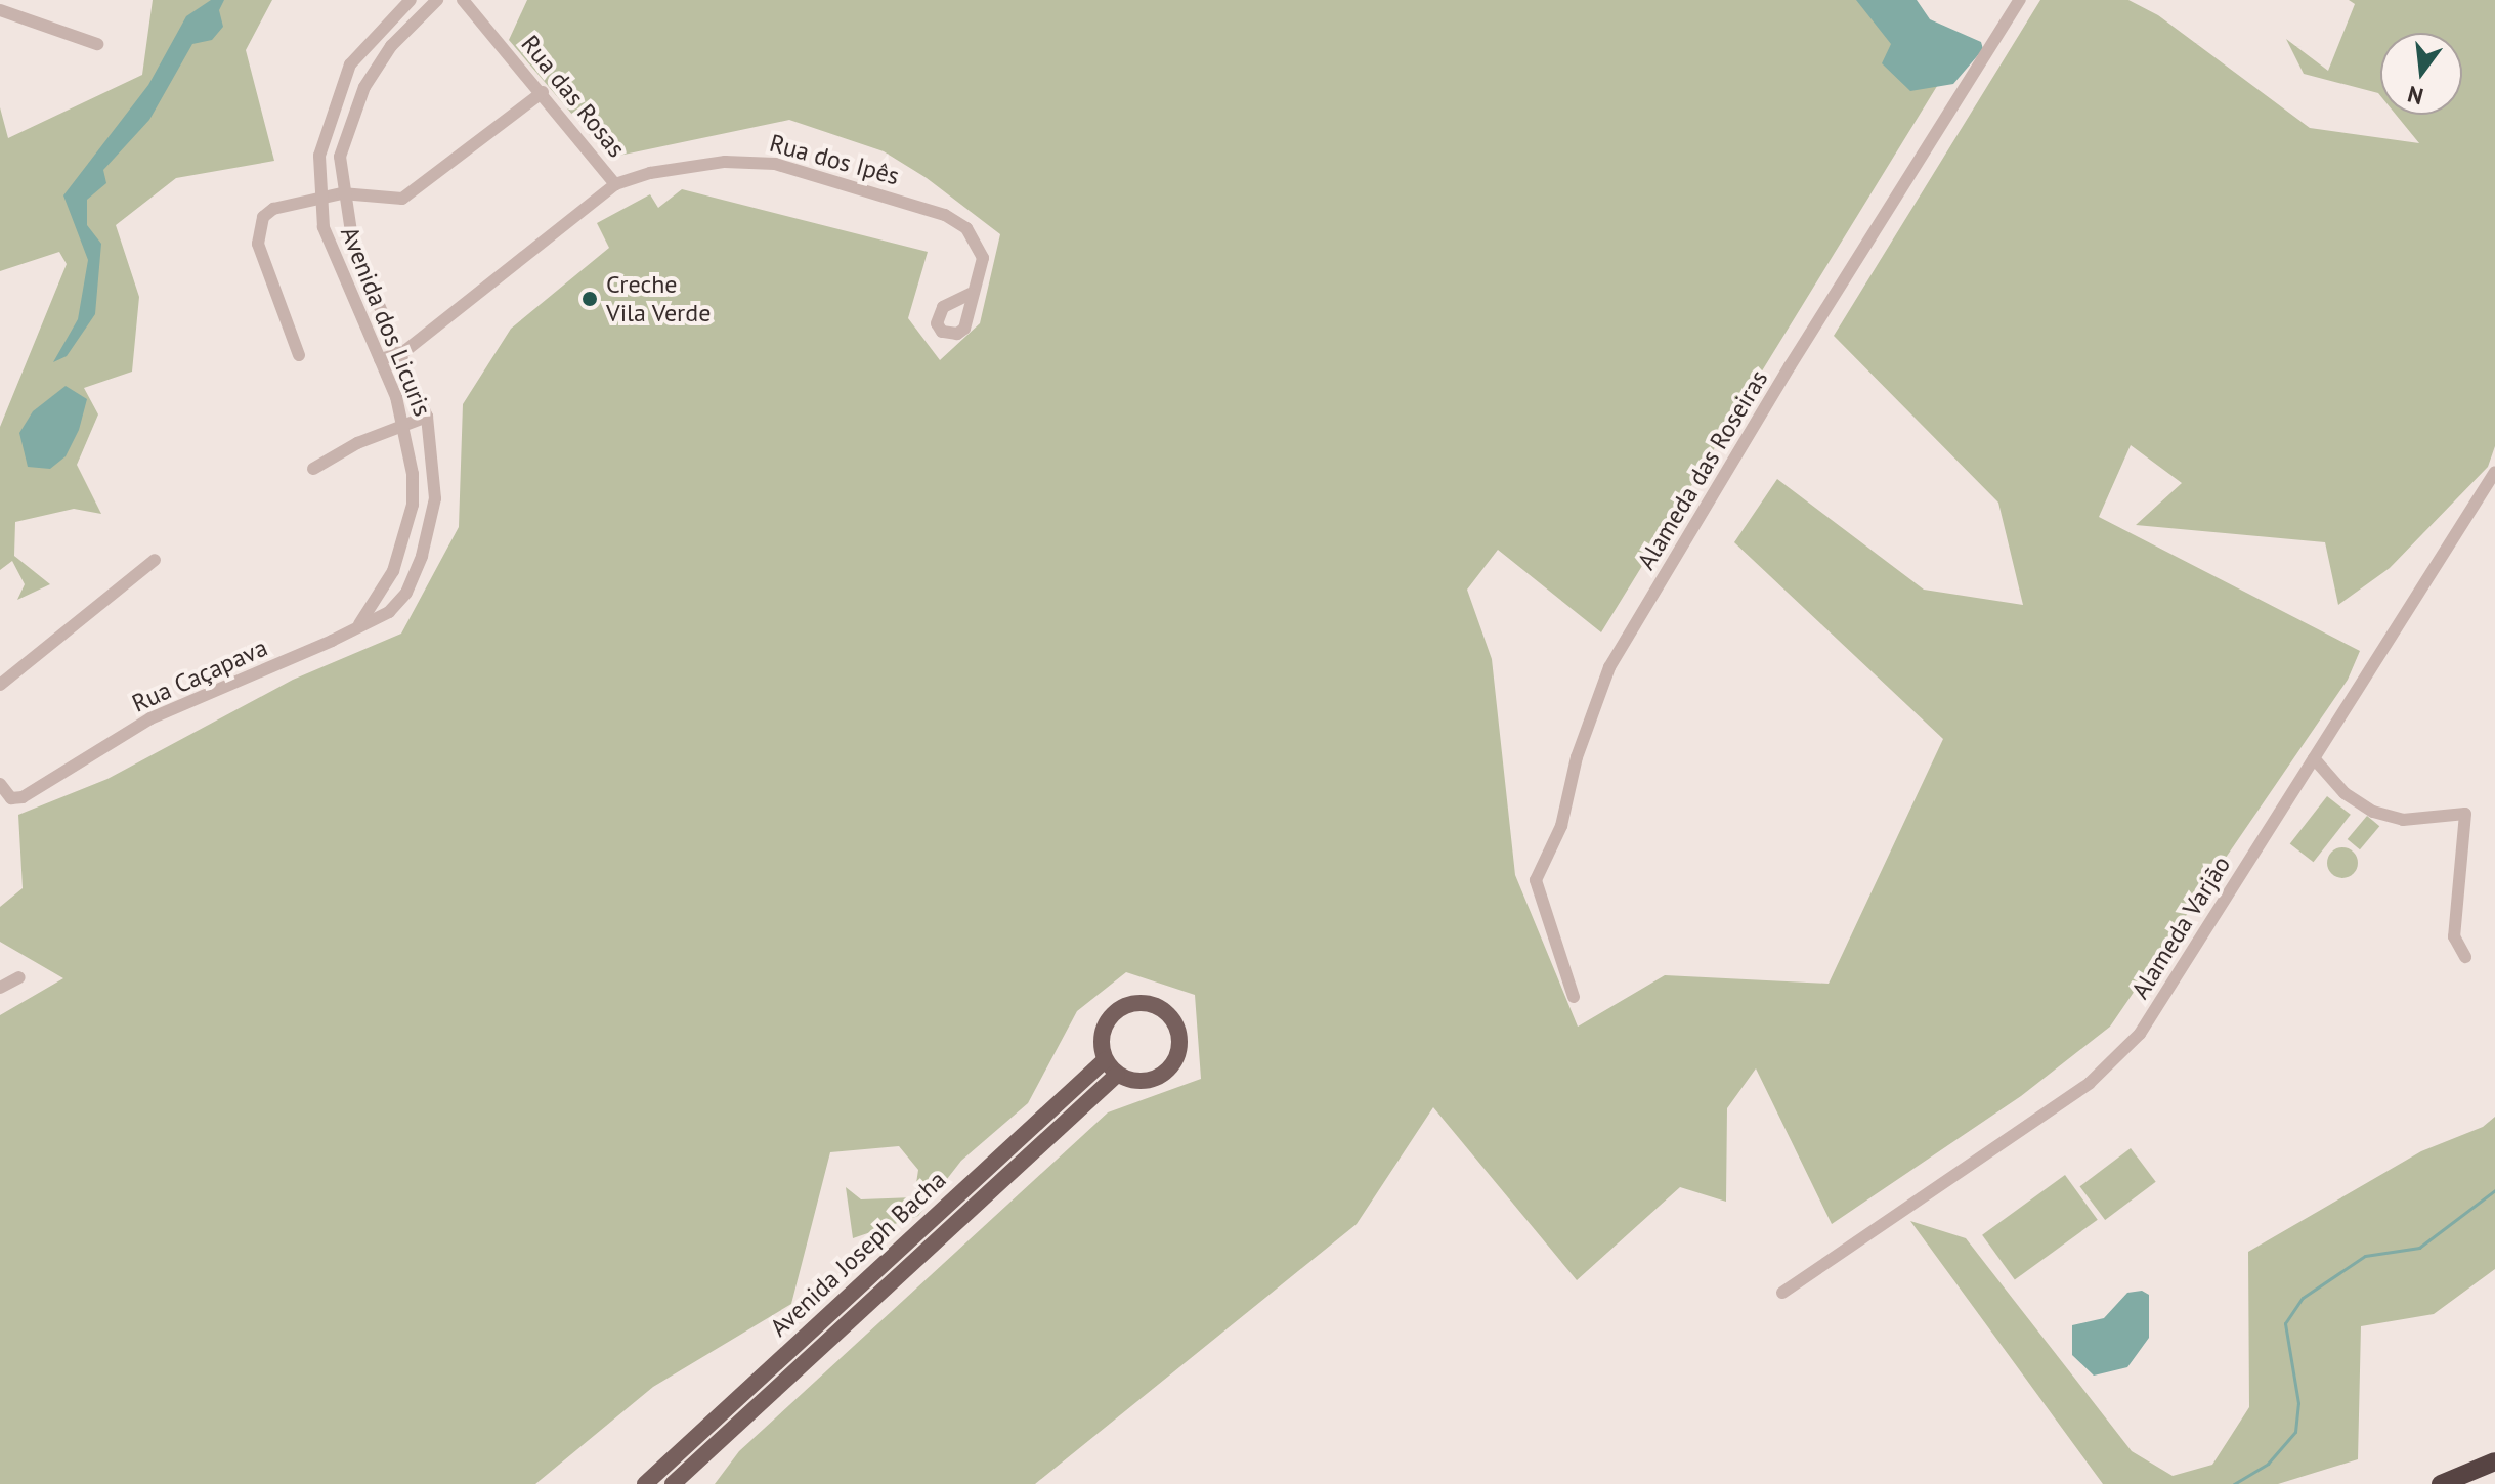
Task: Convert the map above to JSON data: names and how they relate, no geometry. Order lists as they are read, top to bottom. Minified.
{"streets":{"main road":["Avenida Joseph Bacha"],"street":["Rua das Rosas","Rua dos Ipês","Avenida dos Licuris","Alameda das Roseiras","Rua Caçapava","Alameda Varjão"]},"crossings":[["Rua das Rosas","Rua dos Ipês"],["Rua dos Ipês","Avenida dos Licuris"],["Avenida dos Licuris","Rua Caçapava"]],"places":["Creche Vila Verde"],"north":"bottom"}
